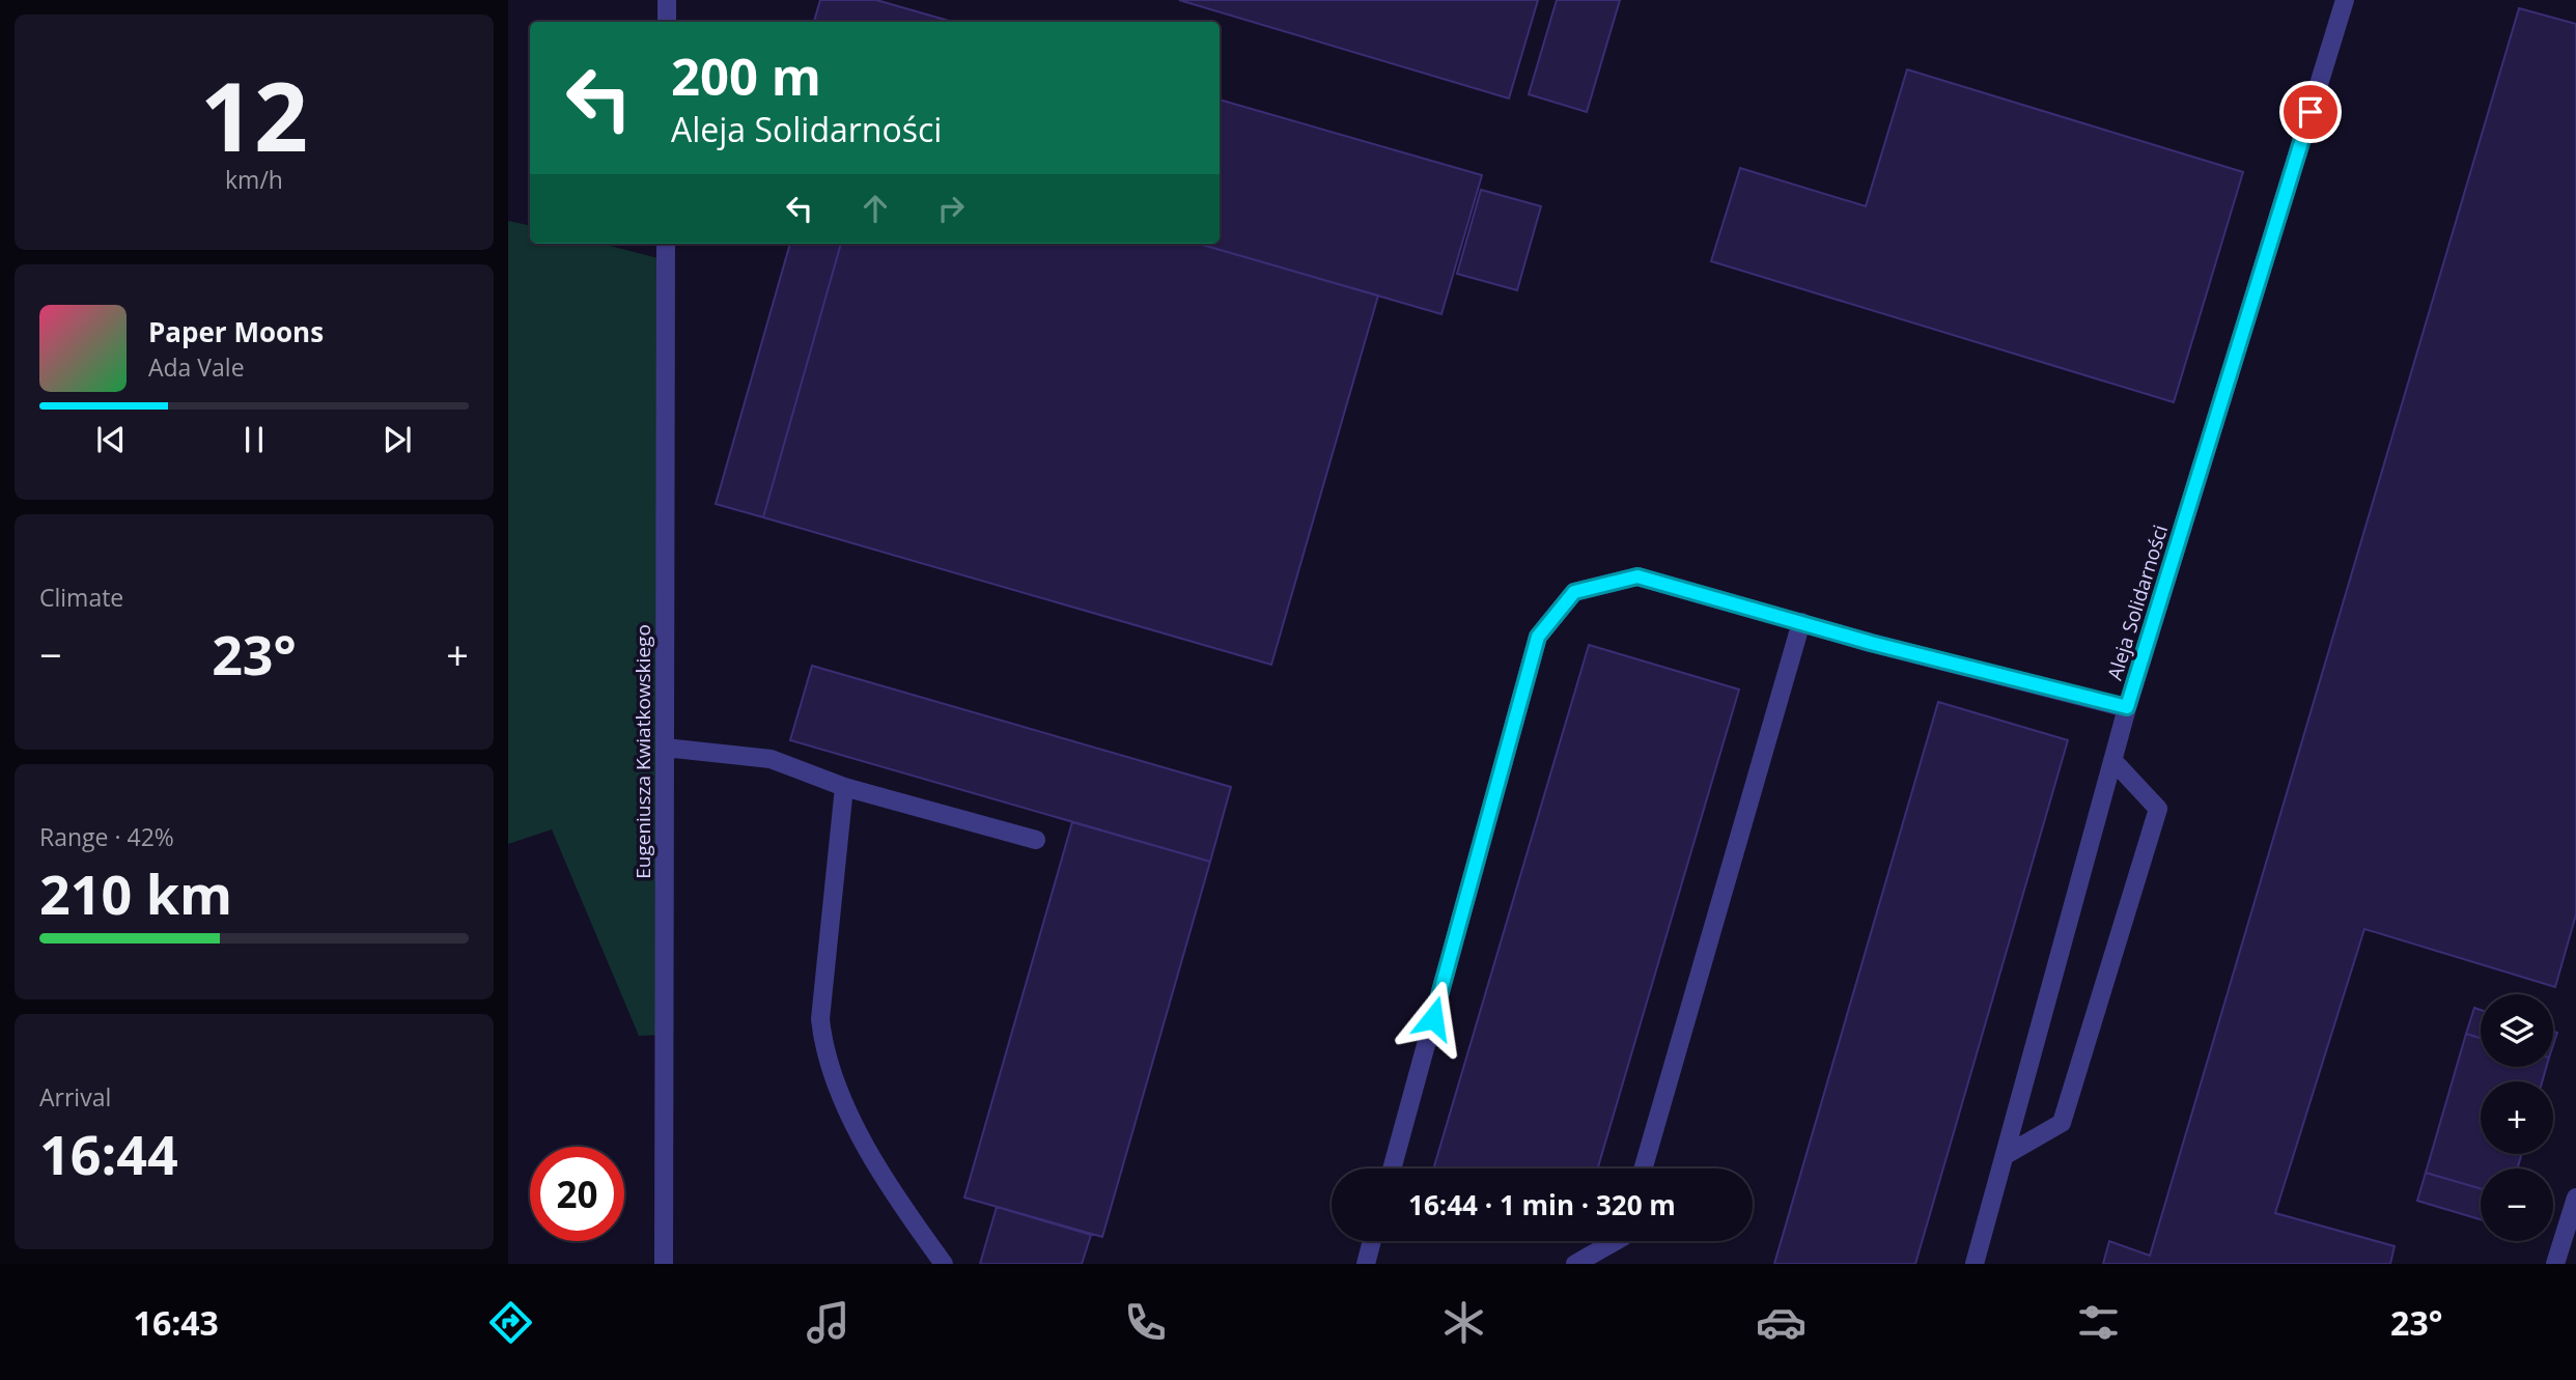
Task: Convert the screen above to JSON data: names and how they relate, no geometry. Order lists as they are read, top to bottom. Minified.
{"streets":{"street":["Aleja Solidarności","Eugeniusza Kwiatkowskiego"]},"page":{"tile":[["12","km/h"],"Climate",["Range · 42%","210 km"],["Arrival","16:44"]],"turn":["200 m","Aleja Solidarności"],"song":["Paper Moons","Ada Vale"],"heat":["−","23°","+"],"map_buttons":["+","−"],"limit":"20","trip":"16:44 · 1 min · 320 m","tabs":["16:43","23°"]}}
